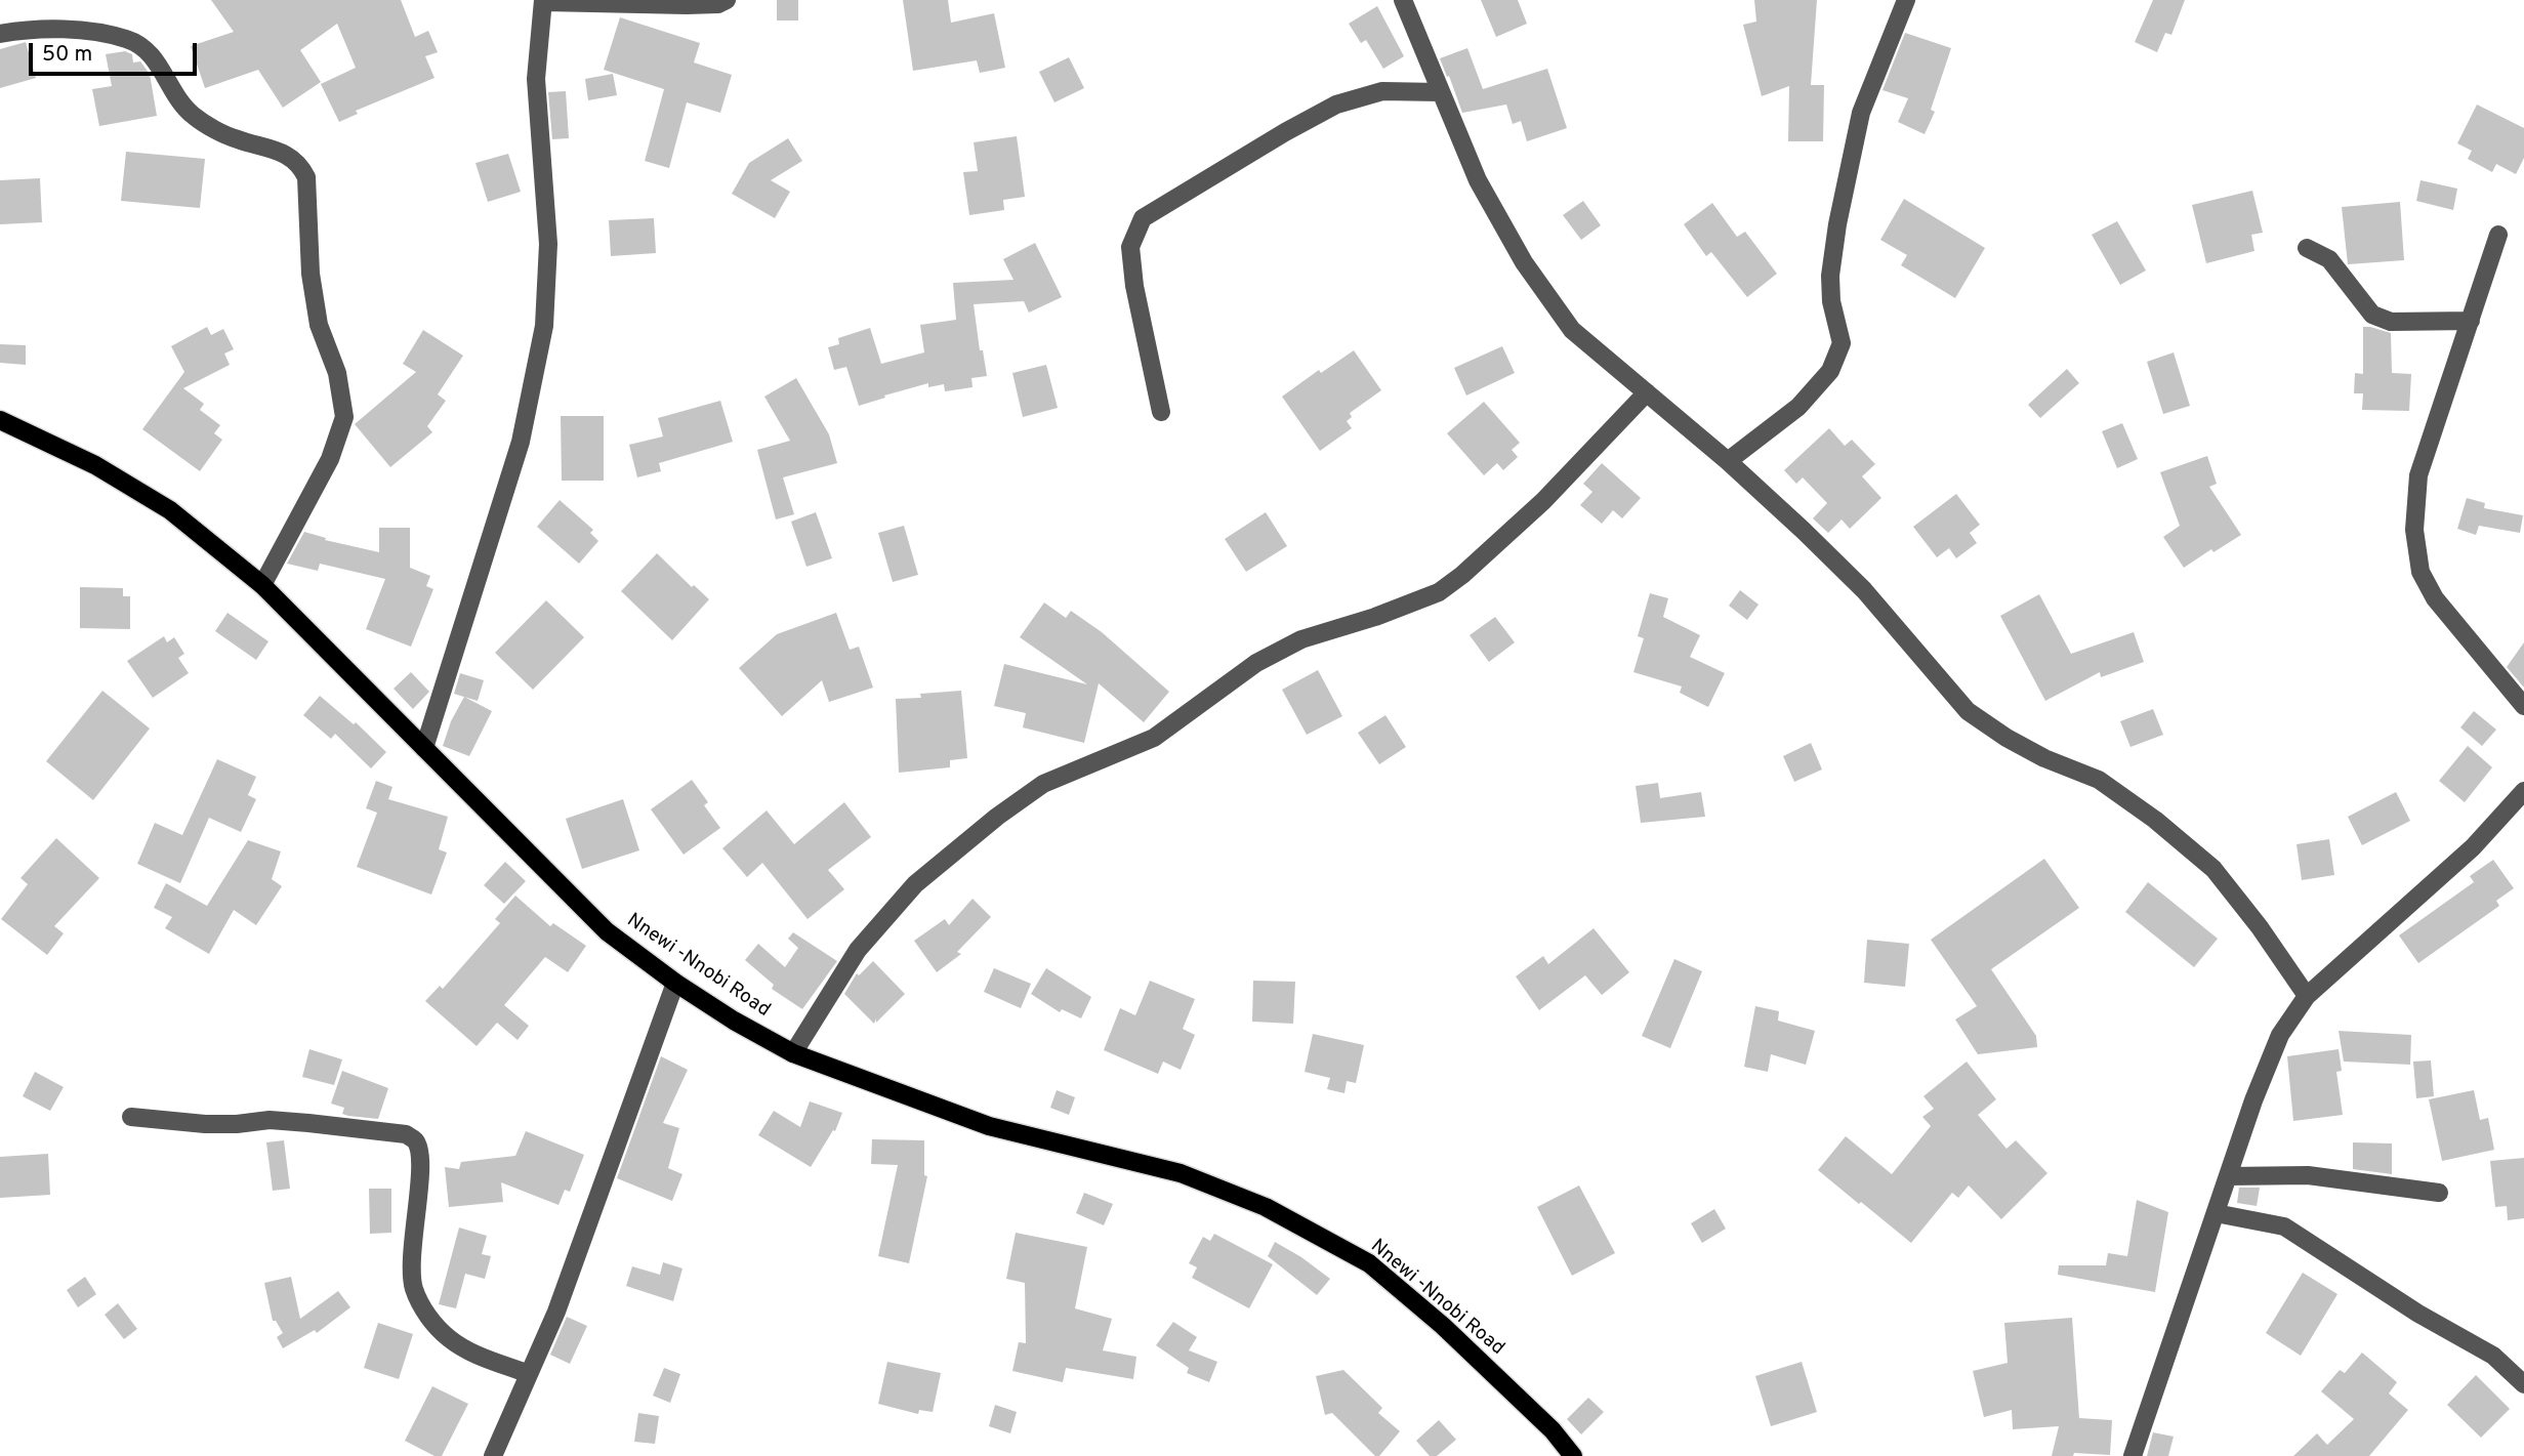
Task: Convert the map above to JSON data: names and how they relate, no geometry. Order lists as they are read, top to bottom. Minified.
{"streets":{"main road":["Nnewi -Nnobi Road"]},"scale_bar":"50 m"}
